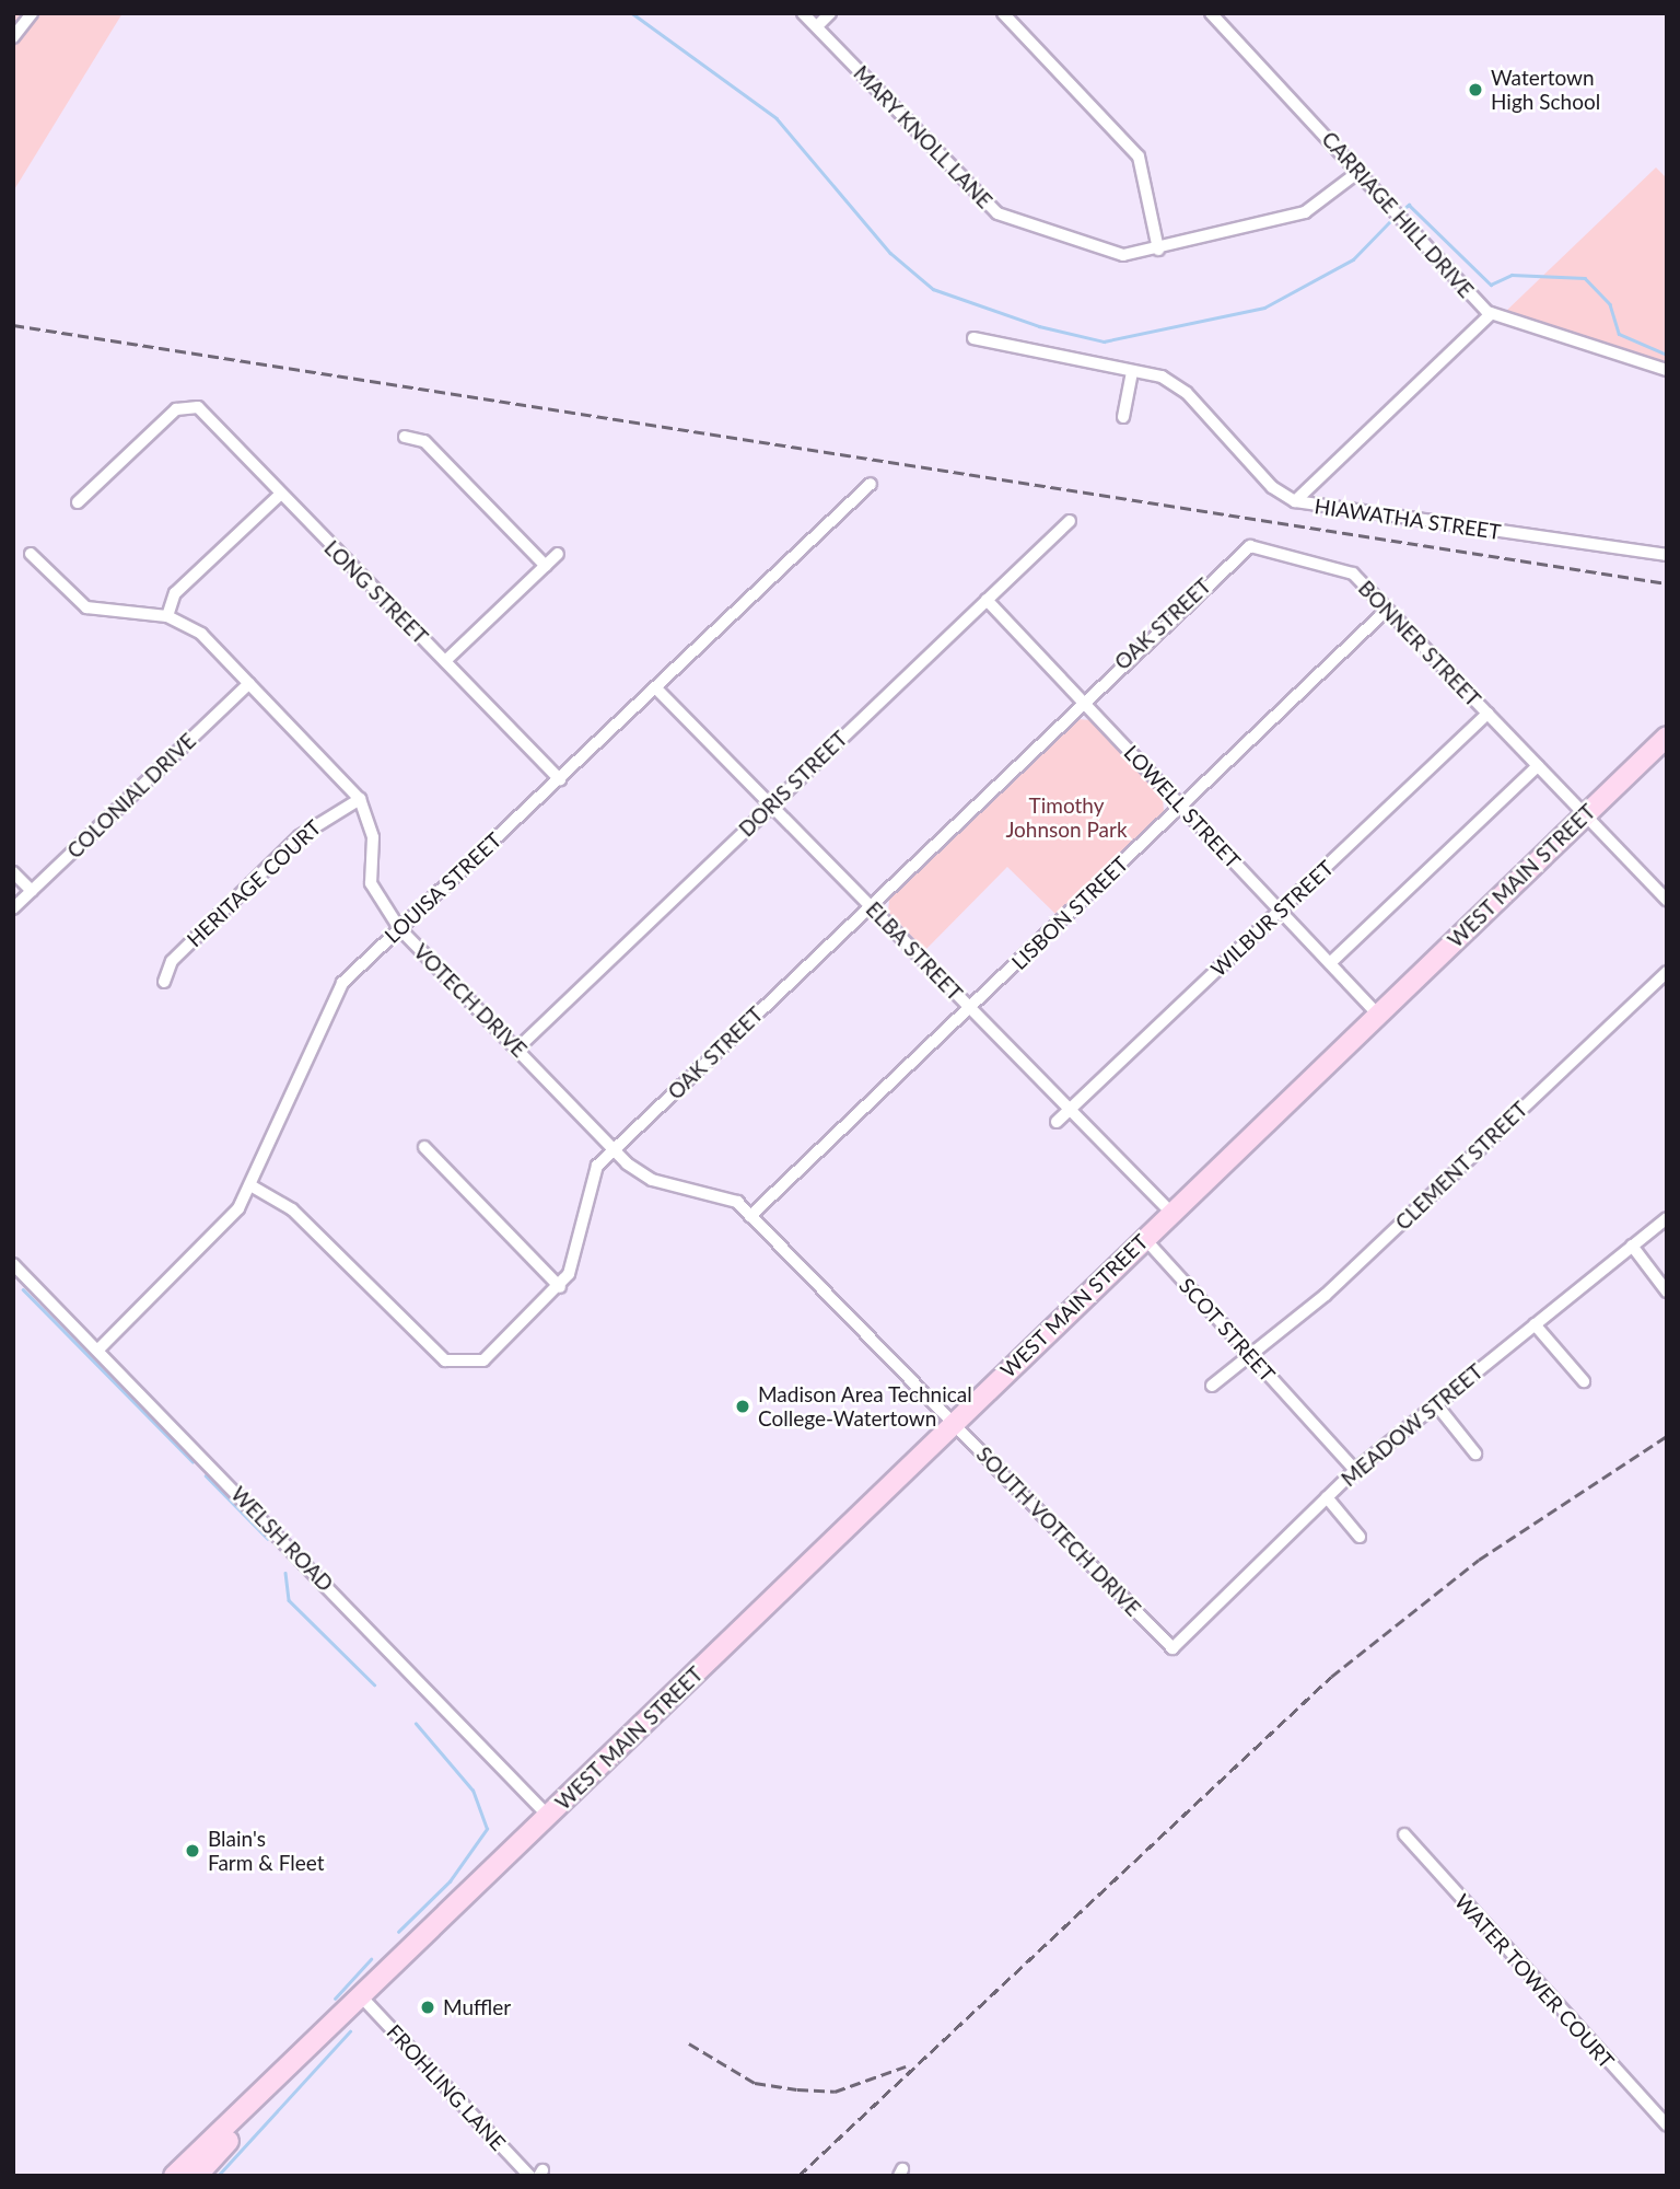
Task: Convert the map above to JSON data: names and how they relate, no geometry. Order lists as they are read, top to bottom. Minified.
{"streets":{"main road":["WEST MAIN STREET"],"street":["MARY KNOLL LANE","CARRIAGE HILL DRIVE","HIAWATHA STREET","LONG STREET","OAK STREET","BONNER STREET","DORIS STREET","COLONIAL DRIVE","LOWELL STREET","HERITAGE COURT","LOUISA STREET","LISBON STREET","WILBUR STREET","ELBA STREET","VOTECH DRIVE","CLEMENT STREET","SCOT STREET","MEADOW STREET","SOUTH VOTECH DRIVE","WELSH ROAD","WATER TOWER COURT","FROHLING LANE"]},"crossings":[["MARY KNOLL LANE","CARRIAGE HILL DRIVE"],["LONG STREET","LOUISA STREET"],["OAK STREET","BONNER STREET"],["OAK STREET","LOWELL STREET"],["OAK STREET","LOUISA STREET"],["OAK STREET","ELBA STREET"],["OAK STREET","VOTECH DRIVE"],["BONNER STREET","WEST MAIN STREET"],["BONNER STREET","LISBON STREET"],["BONNER STREET","WILBUR STREET"],["DORIS STREET","LOWELL STREET"],["DORIS STREET","ELBA STREET"],["DORIS STREET","VOTECH DRIVE"],["COLONIAL DRIVE","VOTECH DRIVE"],["LOWELL STREET","WEST MAIN STREET"],["LOWELL STREET","LISBON STREET"],["LOWELL STREET","WILBUR STREET"],["WEST MAIN STREET","ELBA STREET"],["WEST MAIN STREET","SCOT STREET"],["WEST MAIN STREET","SOUTH VOTECH DRIVE"],["WEST MAIN STREET","WELSH ROAD"],["WEST MAIN STREET","FROHLING LANE"],["HERITAGE COURT","VOTECH DRIVE"],["LOUISA STREET","ELBA STREET"],["LOUISA STREET","VOTECH DRIVE"],["LOUISA STREET","WELSH ROAD"],["LISBON STREET","ELBA STREET"],["LISBON STREET","VOTECH DRIVE"],["WILBUR STREET","ELBA STREET"],["VOTECH DRIVE","SOUTH VOTECH DRIVE"],["CLEMENT STREET","SCOT STREET"],["SCOT STREET","MEADOW STREET"],["MEADOW STREET","SOUTH VOTECH DRIVE"]],"parks":["Timothy Johnson Park"],"places":["Watertown High School","Madison Area Technical College-Watertown","Blain's Farm & Fleet","Muffler"]}
